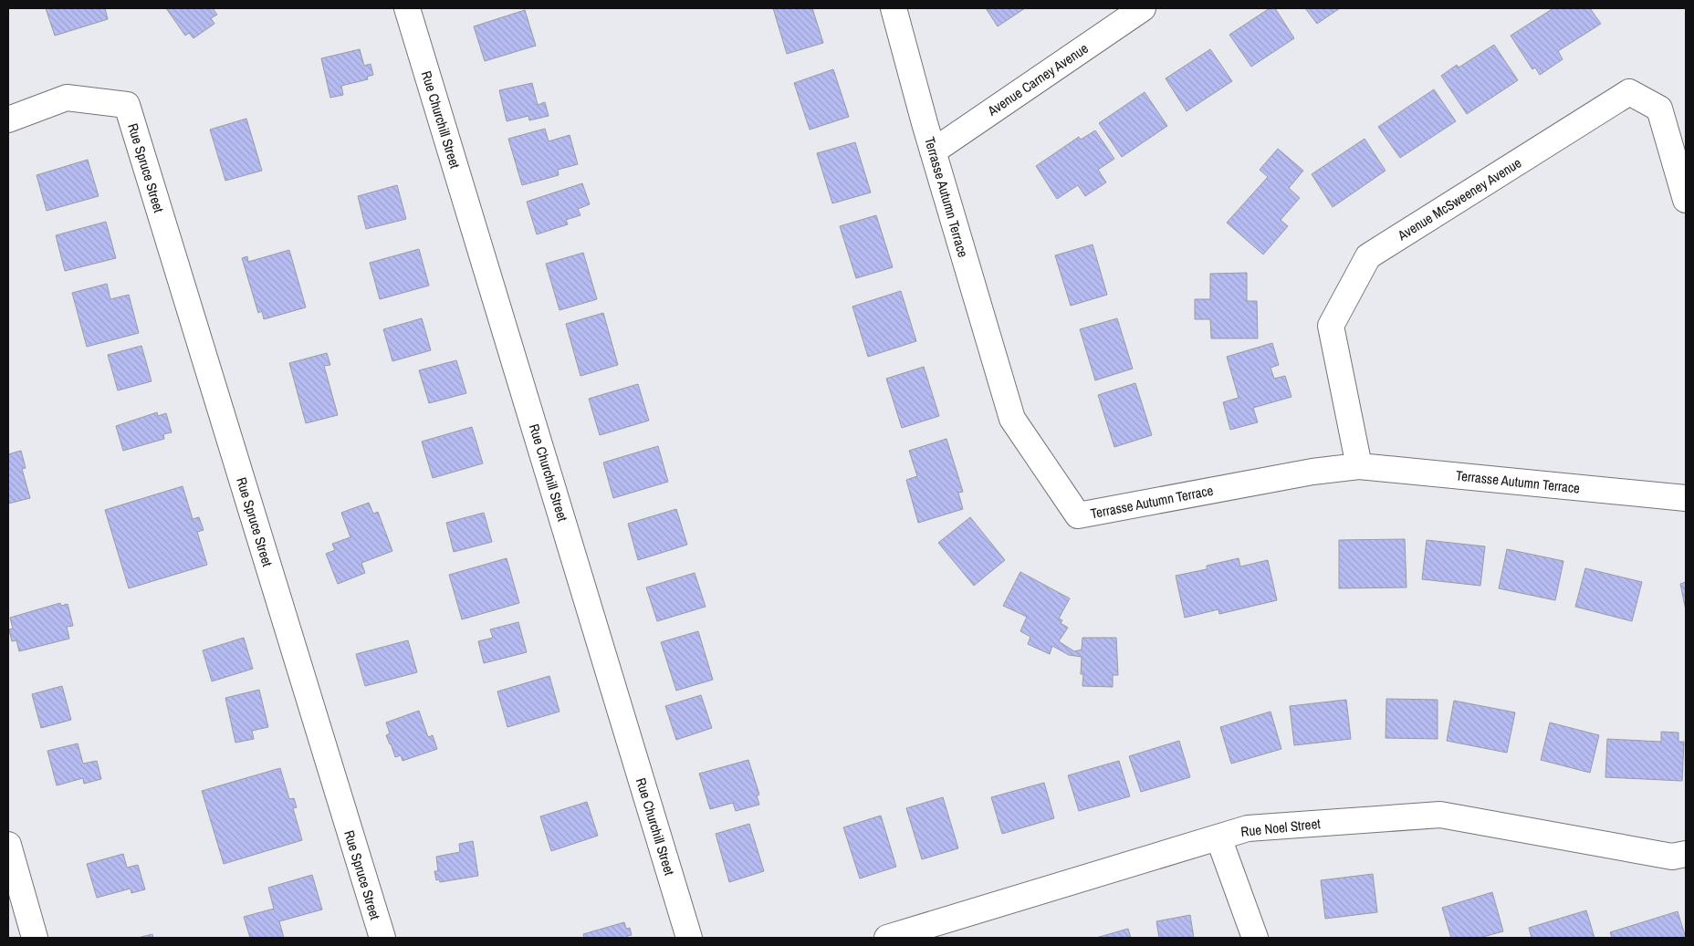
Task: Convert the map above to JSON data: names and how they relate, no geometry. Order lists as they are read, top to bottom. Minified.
{"streets":{"street":["Avenue Carney Avenue","Rue Churchill Street","Rue Spruce Street","Terrasse Autumn Terrace","Avenue McSweeney Avenue","Rue Noel Street"]},"crossings":[["Avenue Carney Avenue","Terrasse Autumn Terrace"],["Terrasse Autumn Terrace","Avenue McSweeney Avenue"]]}
